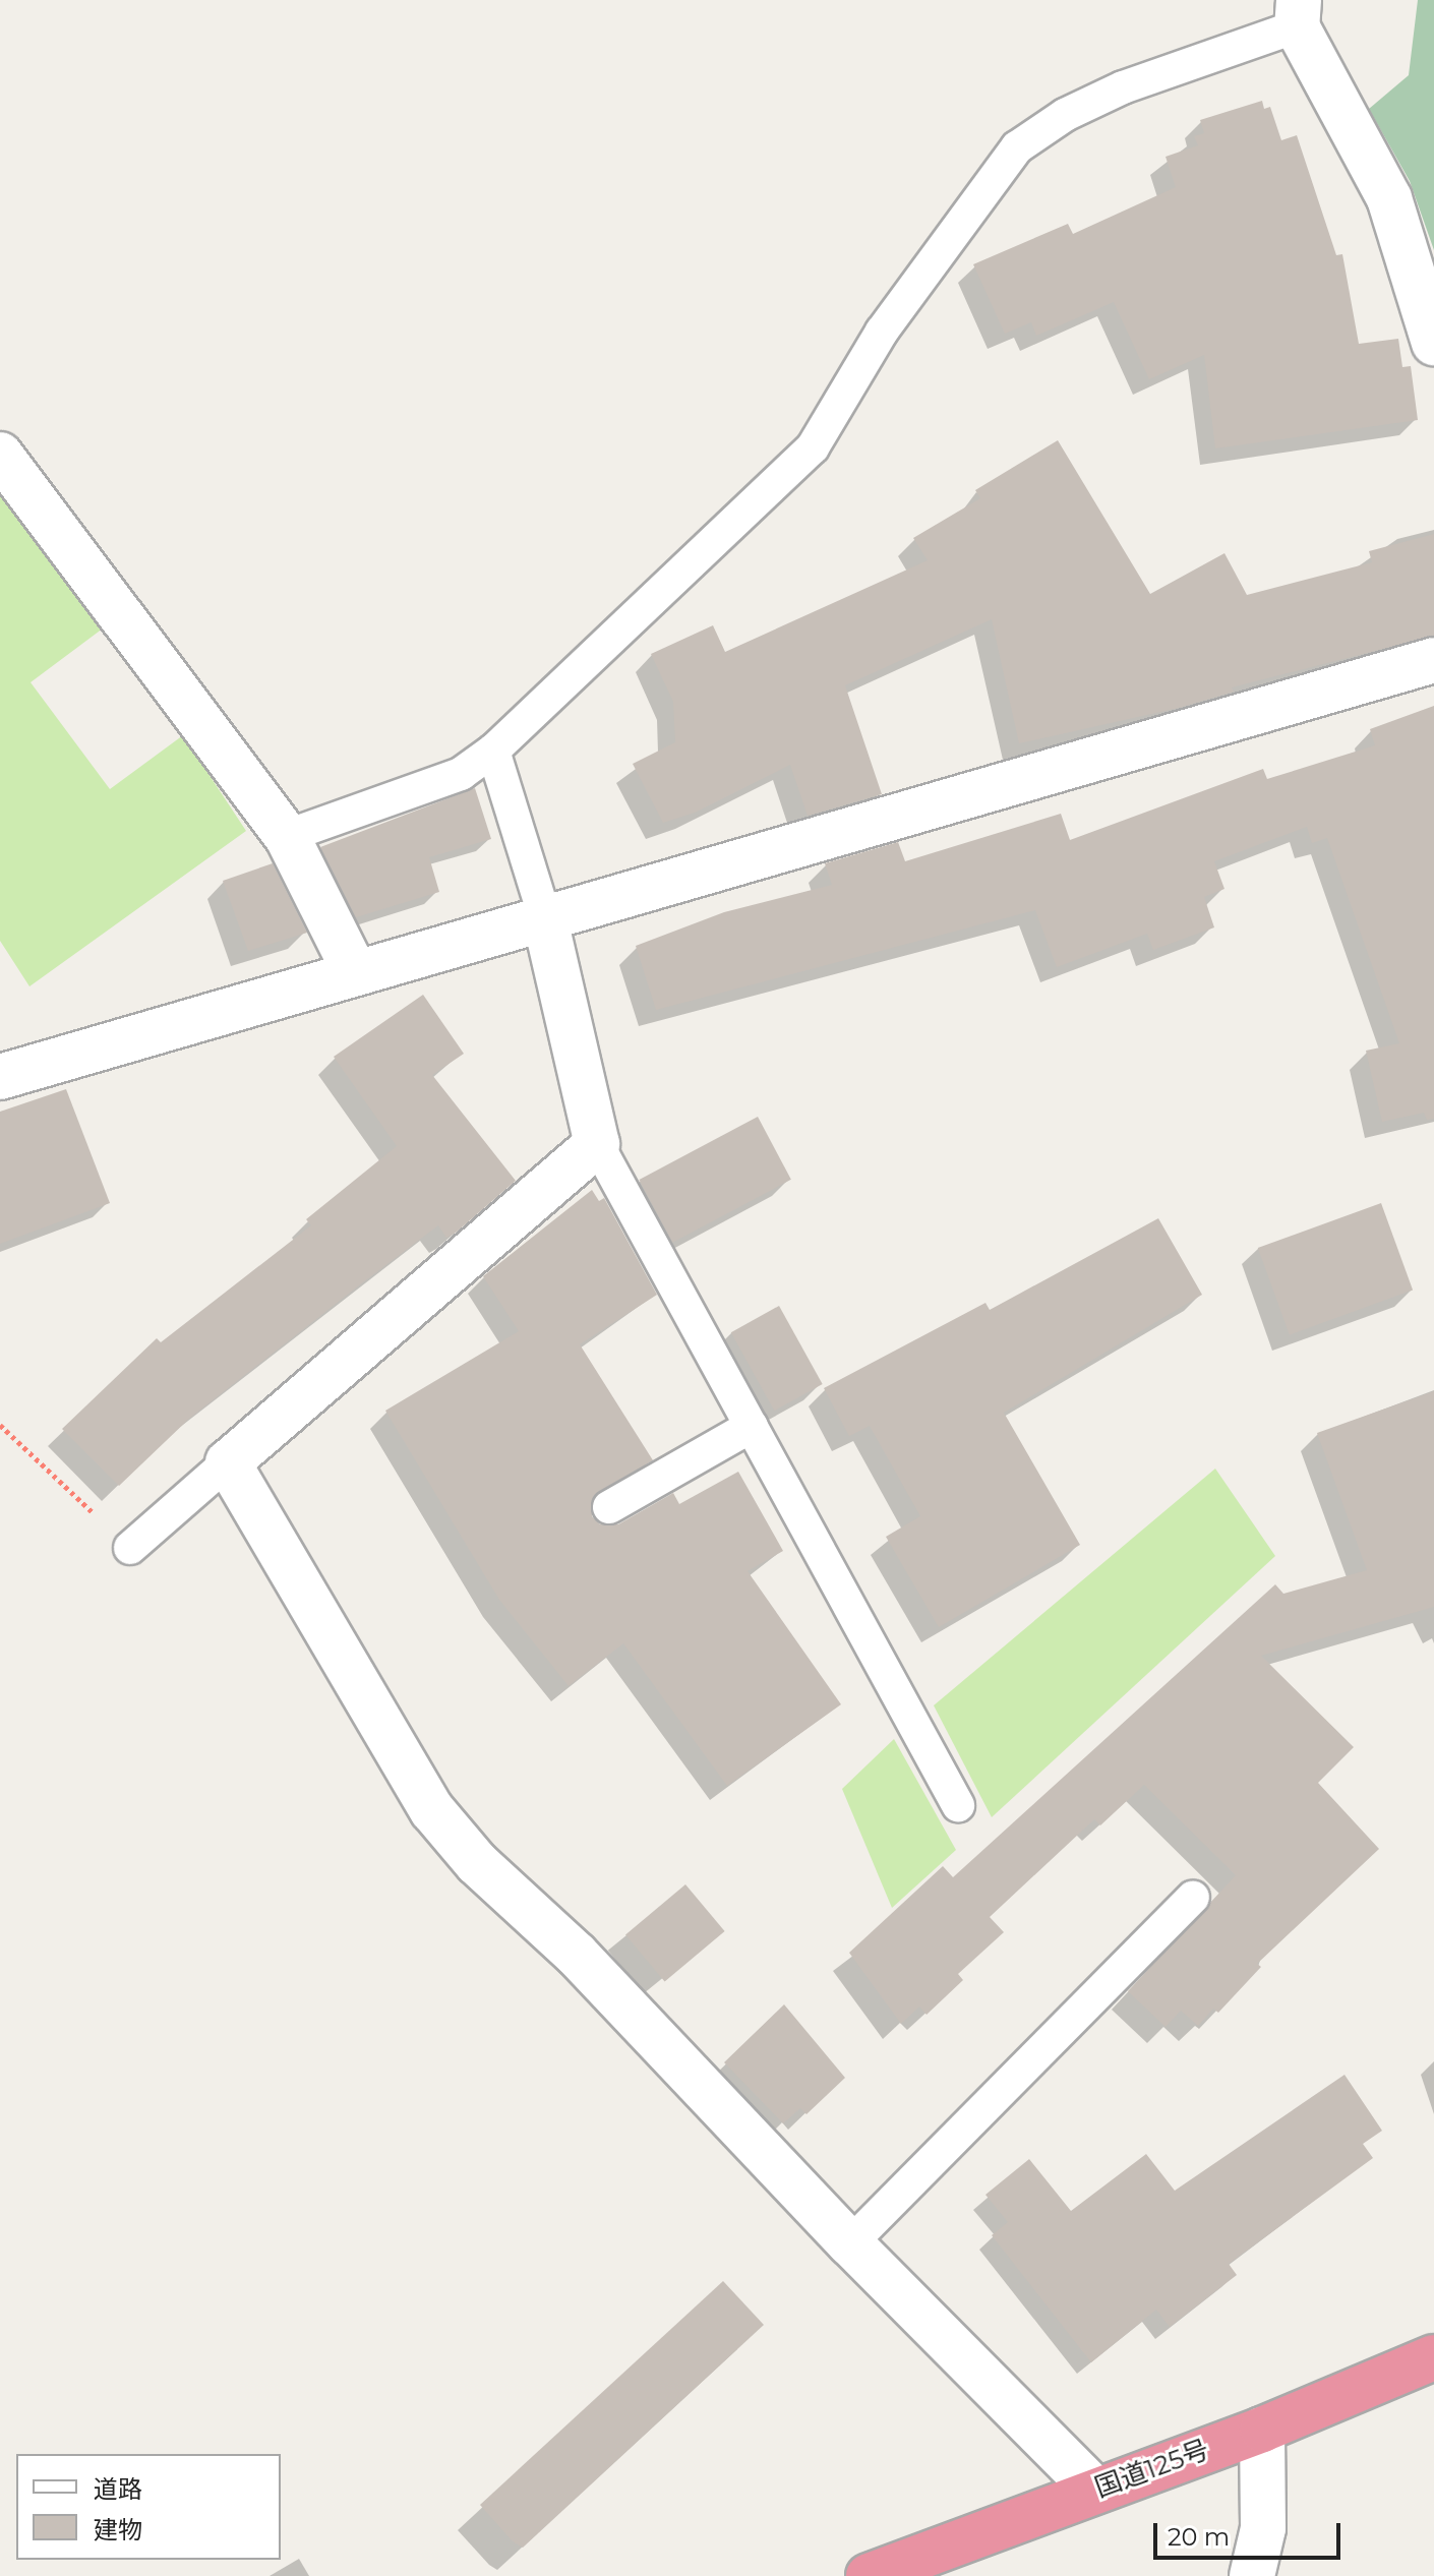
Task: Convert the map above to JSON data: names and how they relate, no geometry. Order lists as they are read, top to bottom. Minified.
{"streets":{"highway":["国道125号"]},"legend":["道路","建物"],"scale_bar":"20 m"}
